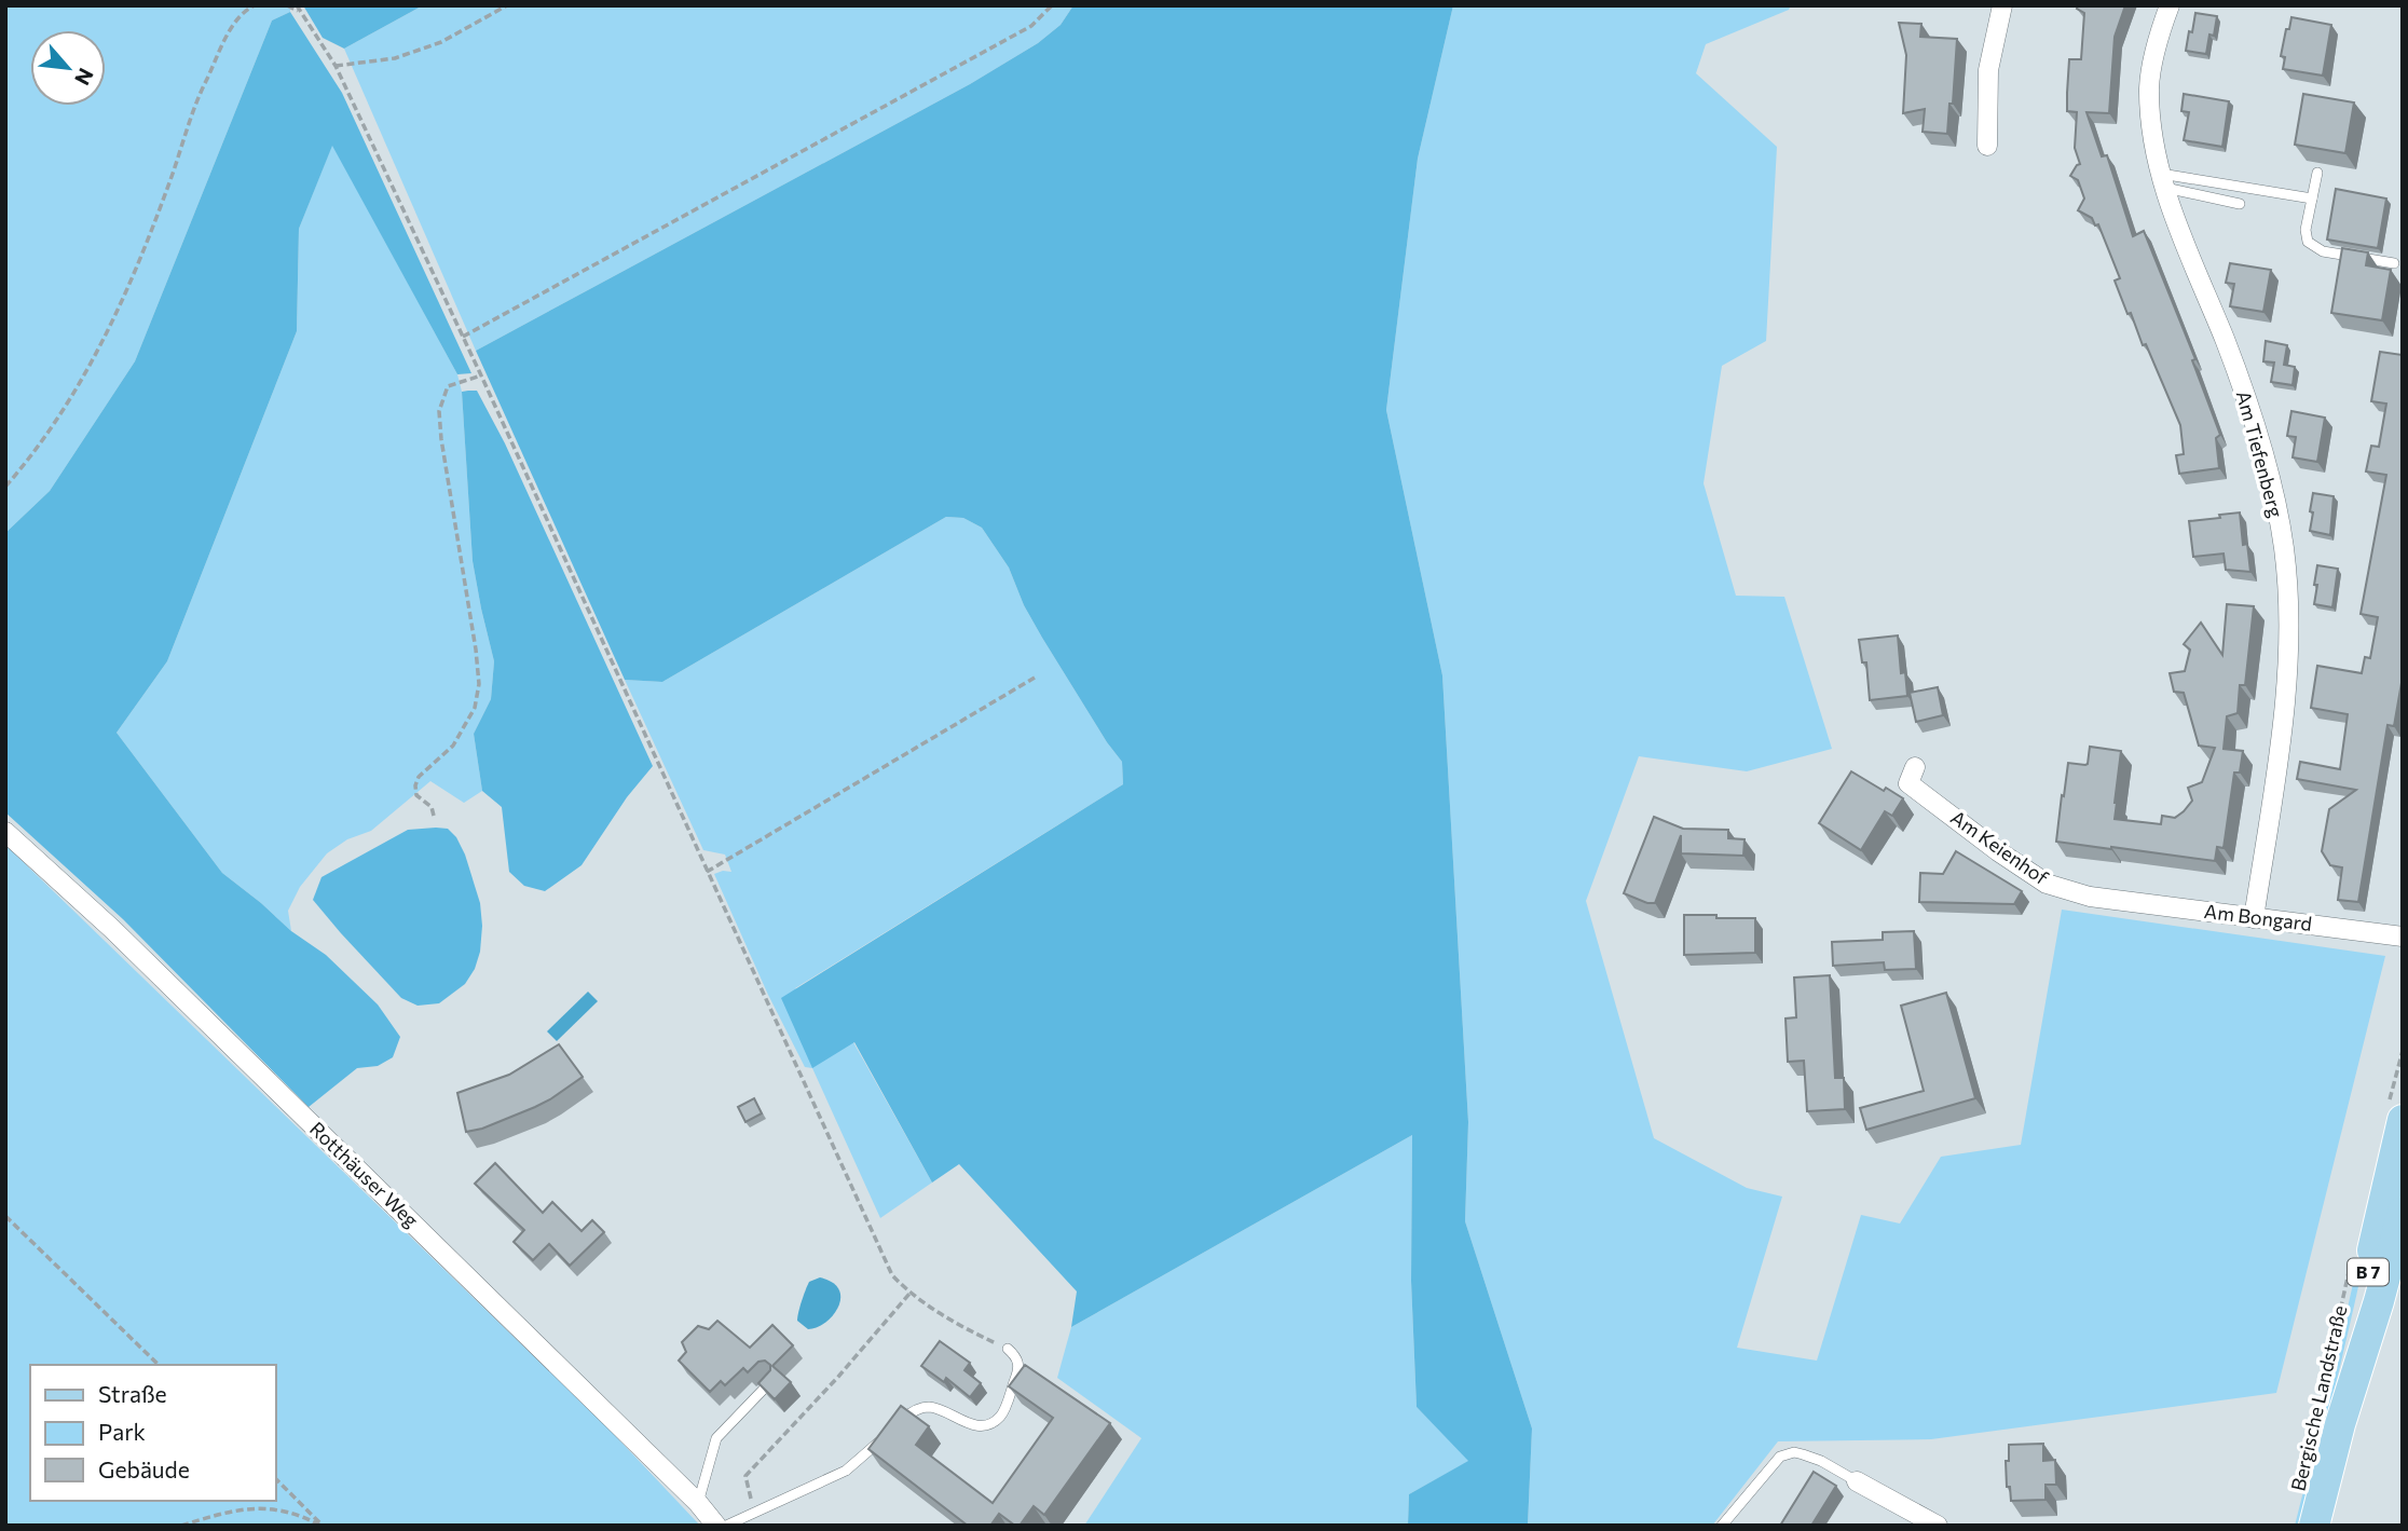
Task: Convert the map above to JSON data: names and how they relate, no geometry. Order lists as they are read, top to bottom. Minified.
{"streets":{"main road":["B 7","Bergische Landstraße"],"street":["Am Tiefenberg","Am Keienhof","Am Bongard","Rotthäuser Weg"]},"crossings":[["Am Tiefenberg","Am Bongard"],["Am Keienhof","Am Bongard"]],"legend":["Straße","Park","Gebäude"],"north":"bottom right"}
